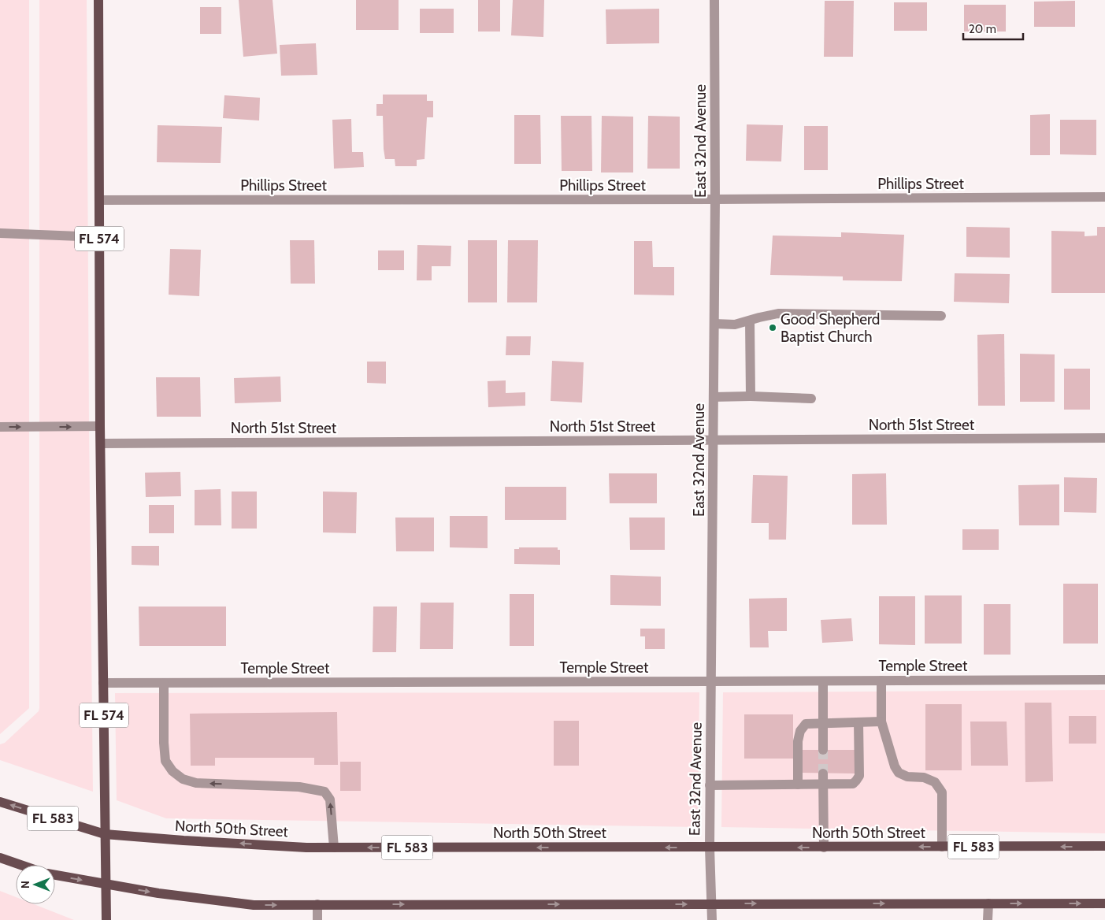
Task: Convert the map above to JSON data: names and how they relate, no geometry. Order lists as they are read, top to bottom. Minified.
{"streets":{"main road":["FL 574","FL 583","North 50th Street"],"street":["East 32nd Avenue","Phillips Street","North 51st Street","Temple Street"]},"crossings":[["East 32nd Avenue","Phillips Street"],["East 32nd Avenue","North 51st Street"],["East 32nd Avenue","Temple Street"],["East 32nd Avenue","North 50th Street"],["Phillips Street","FL 574"],["FL 574","North 51st Street"],["FL 574","Temple Street"],["FL 574","North 50th Street"]],"places":["Good Shepherd Baptist Church"],"scale_bar":"20 m","north":"left"}
